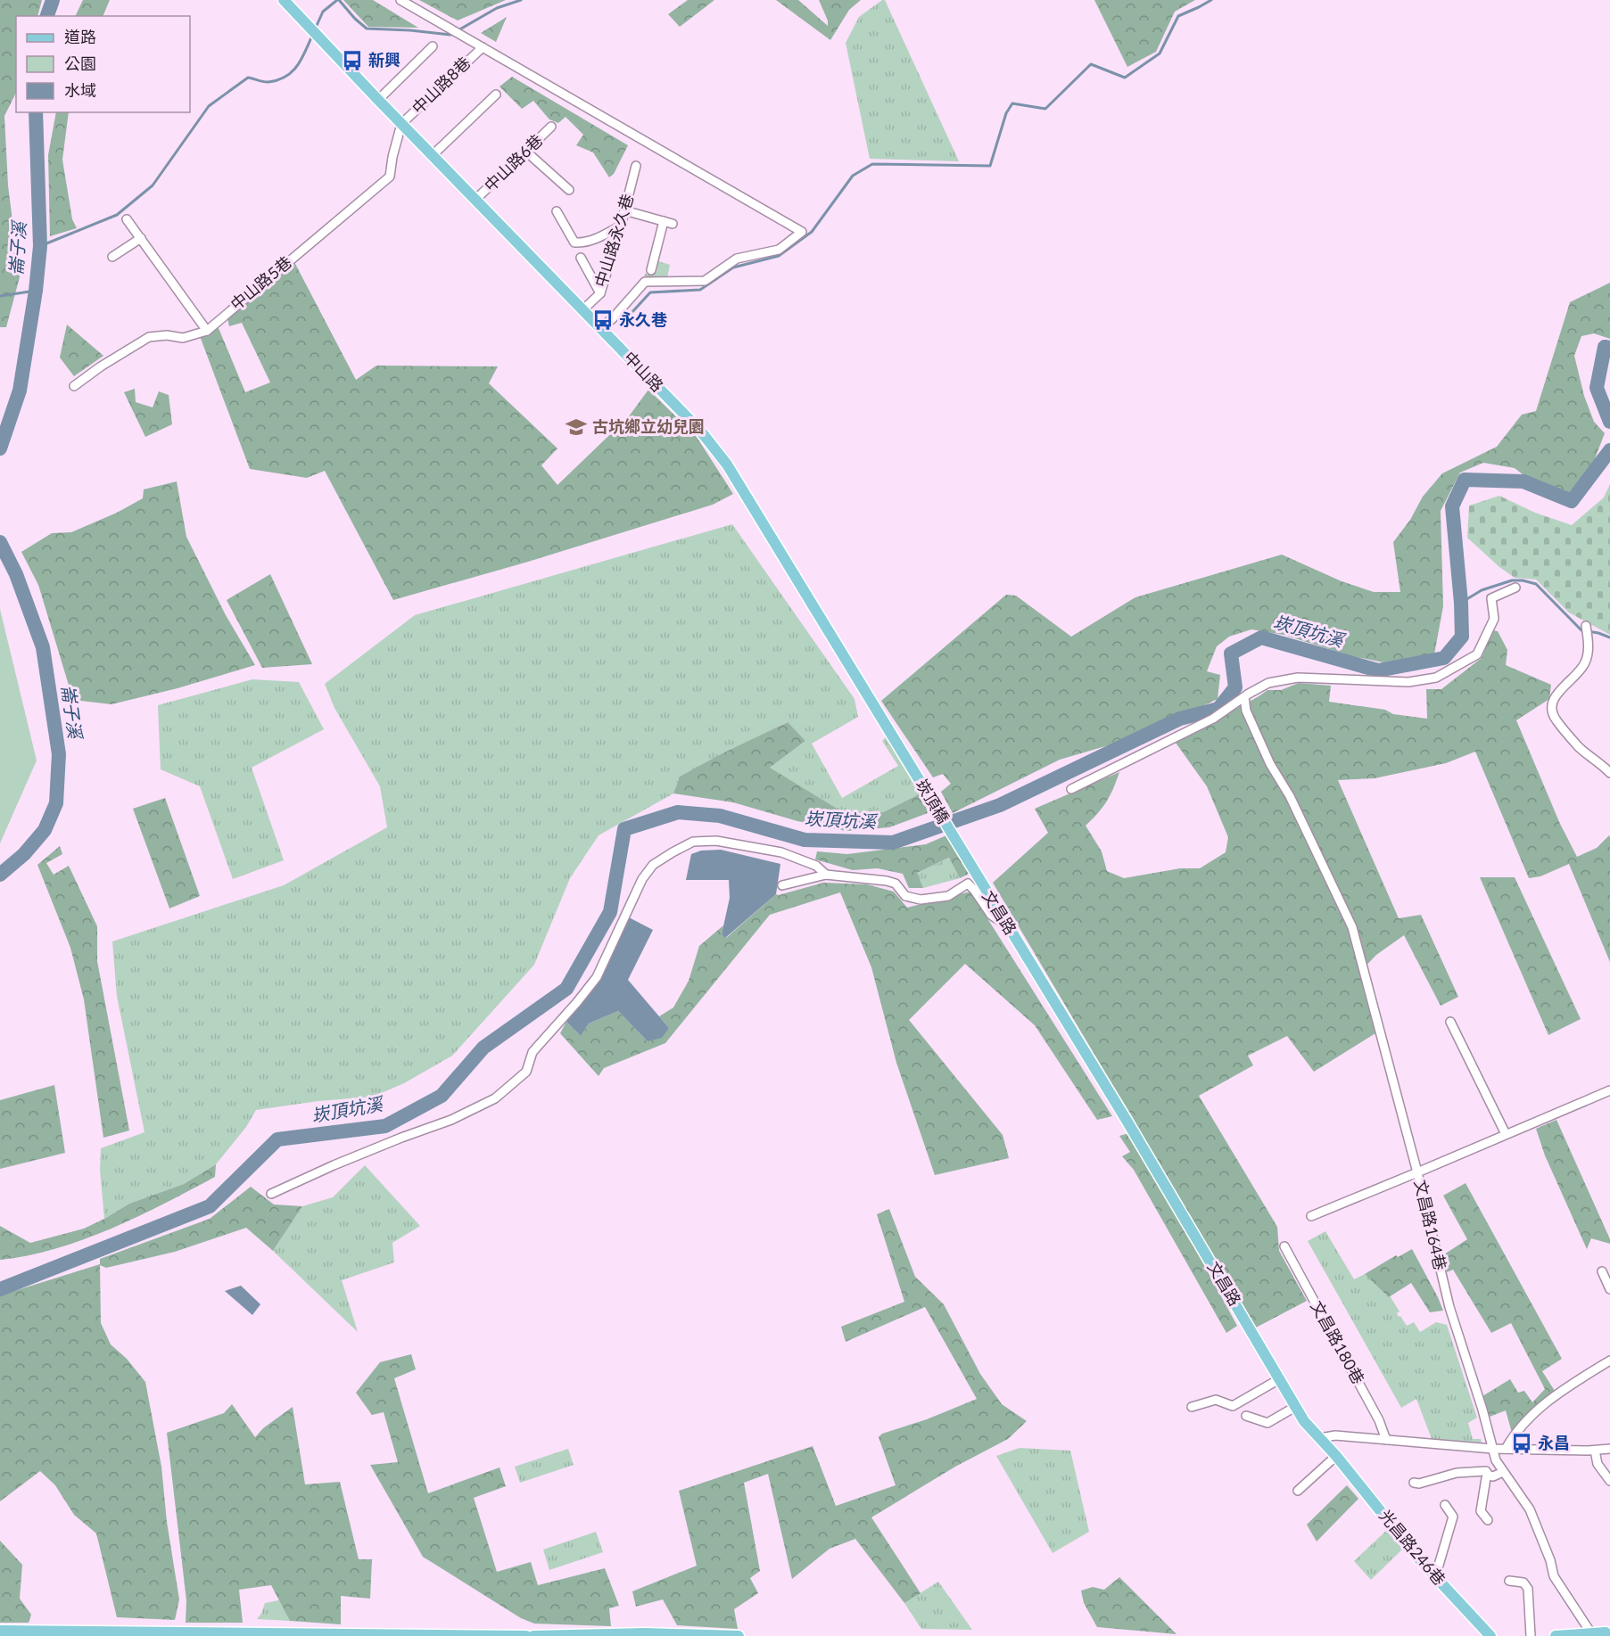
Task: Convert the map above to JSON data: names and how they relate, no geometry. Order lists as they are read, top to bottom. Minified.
{"streets":{"main road":["中山路","崁頂橋","文昌路","光昌路246巷"],"street":["中山路8巷","中山路6巷","中山路永久巷","中山路5巷","文昌路164巷","文昌路180巷"]},"crossings":[["中山路8巷","中山路5巷"],["中山路8巷","中山路"],["中山路6巷","中山路"],["中山路永久巷","中山路"],["中山路5巷","中山路"],["中山路","崁頂橋"],["崁頂橋","文昌路"],["文昌路","光昌路246巷"]],"water":["崙子溪","崁頂坑溪"],"places":{"bus stop":["新興","永久巷","永昌"],"school or university":["古坑鄉立幼兒園"]},"legend":["道路","公園","水域"]}
